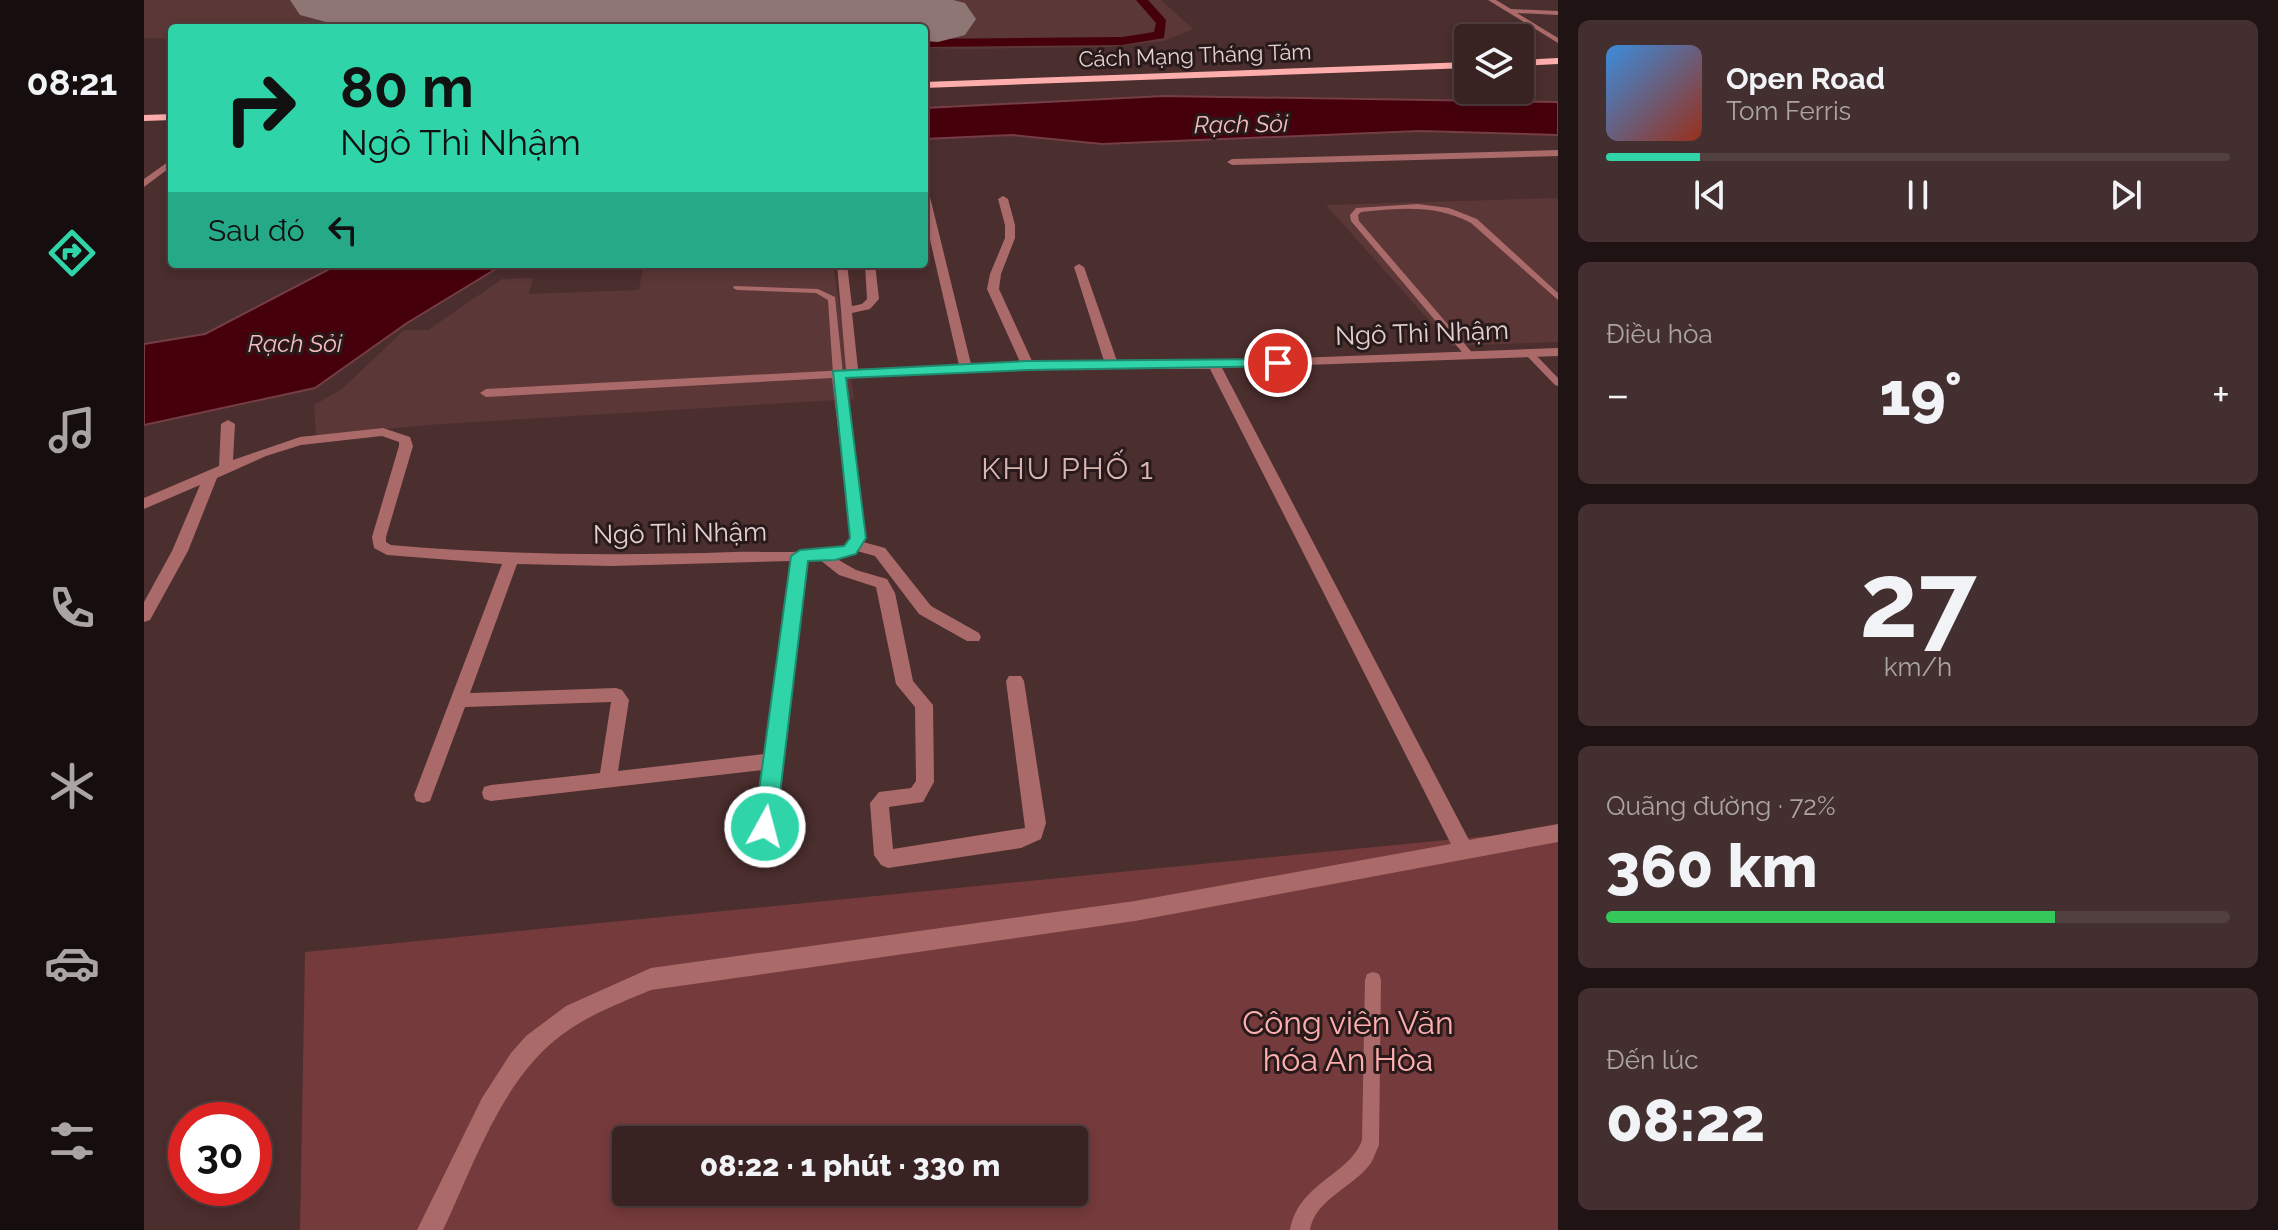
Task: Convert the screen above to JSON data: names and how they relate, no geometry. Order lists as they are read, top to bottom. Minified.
{"streets":{"main road":["Cách Mạng Tháng Tám"],"street":["Ngô Thì Nhậm"]},"districts":["KHU PHỐ 1"],"water":["Rạch Sỏi"],"parks":["Công viên Văn hóa An Hòa"],"page":{"tabs":"08:21","turn":["80 m","Ngô Thì Nhậm"],"song":["Open Road","Tom Ferris"],"then":"Sau đó","tile":["Điều hòa",["27","km/h"],["Quãng đường · 72%","360 km"],["Đến lúc","08:22"]],"heat":["−","19°","+"],"limit":"30","trip":"08:22 · 1 phút · 330 m"}}
